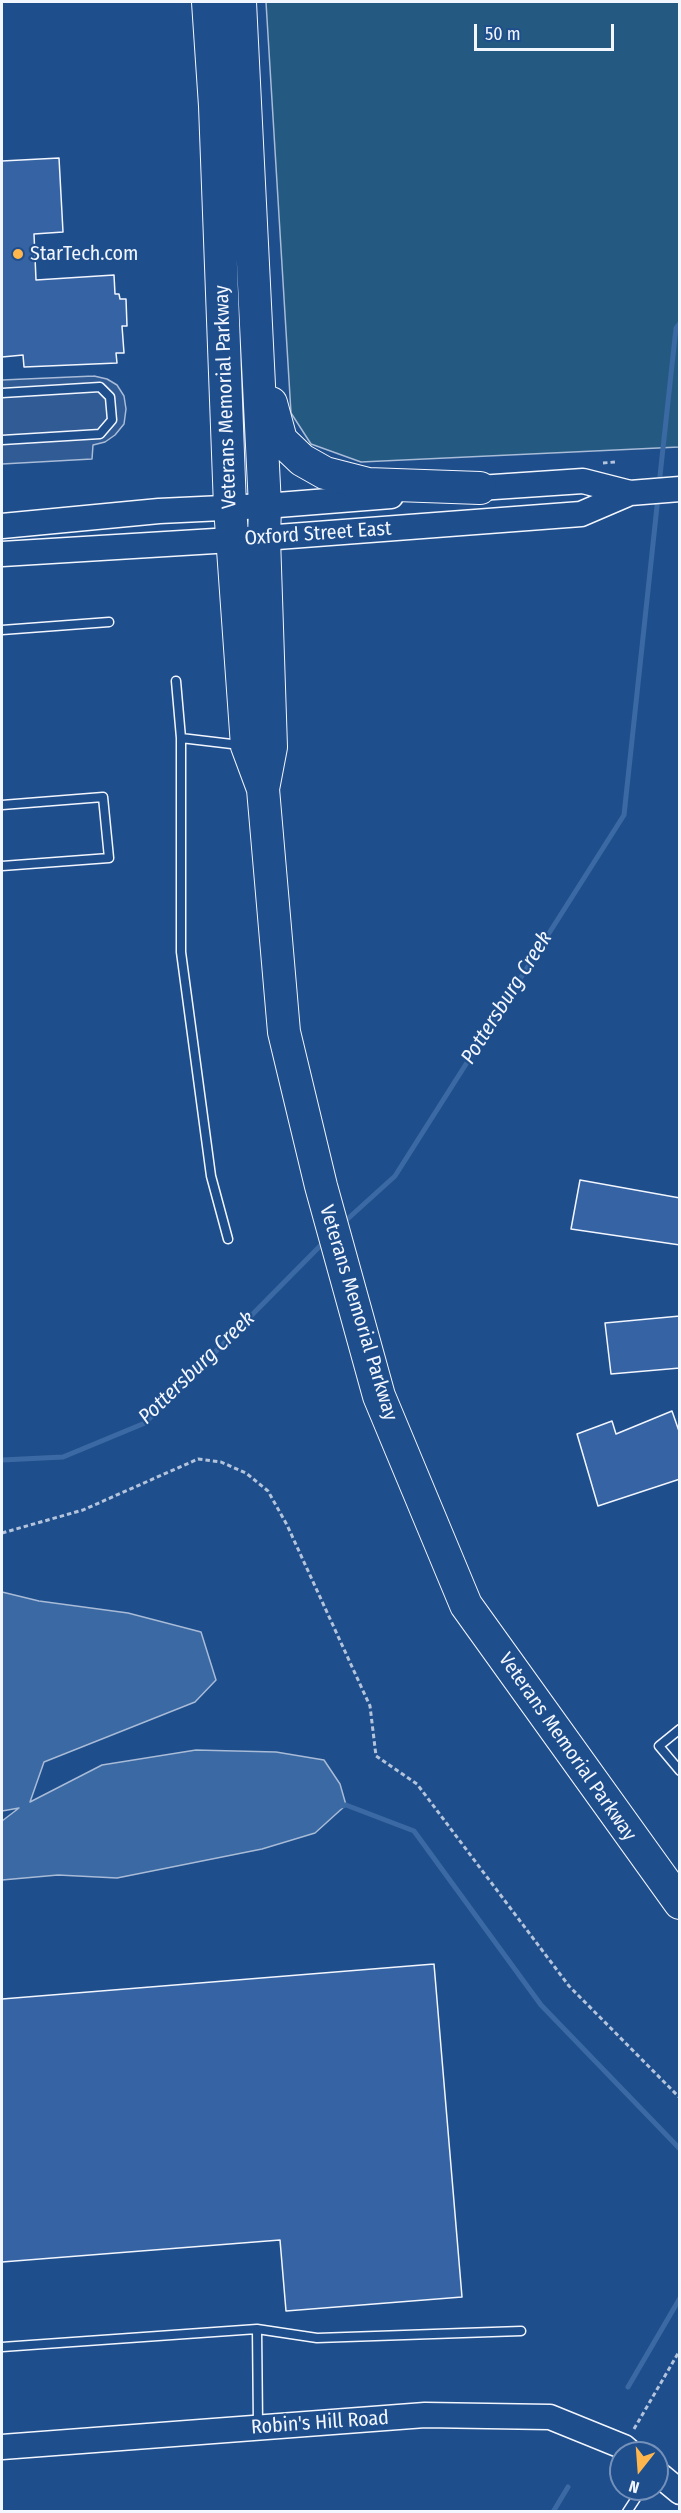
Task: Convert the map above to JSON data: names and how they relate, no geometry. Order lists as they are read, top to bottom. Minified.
{"streets":{"highway":["Veterans Memorial Parkway"],"main road":["Oxford Street East","Robin's Hill Road"]},"crossings":[["Veterans Memorial Parkway","Oxford Street East"]],"water":["Pottersburg Creek"],"places":["StarTech.com"],"scale_bar":"50 m","north":"bottom"}
